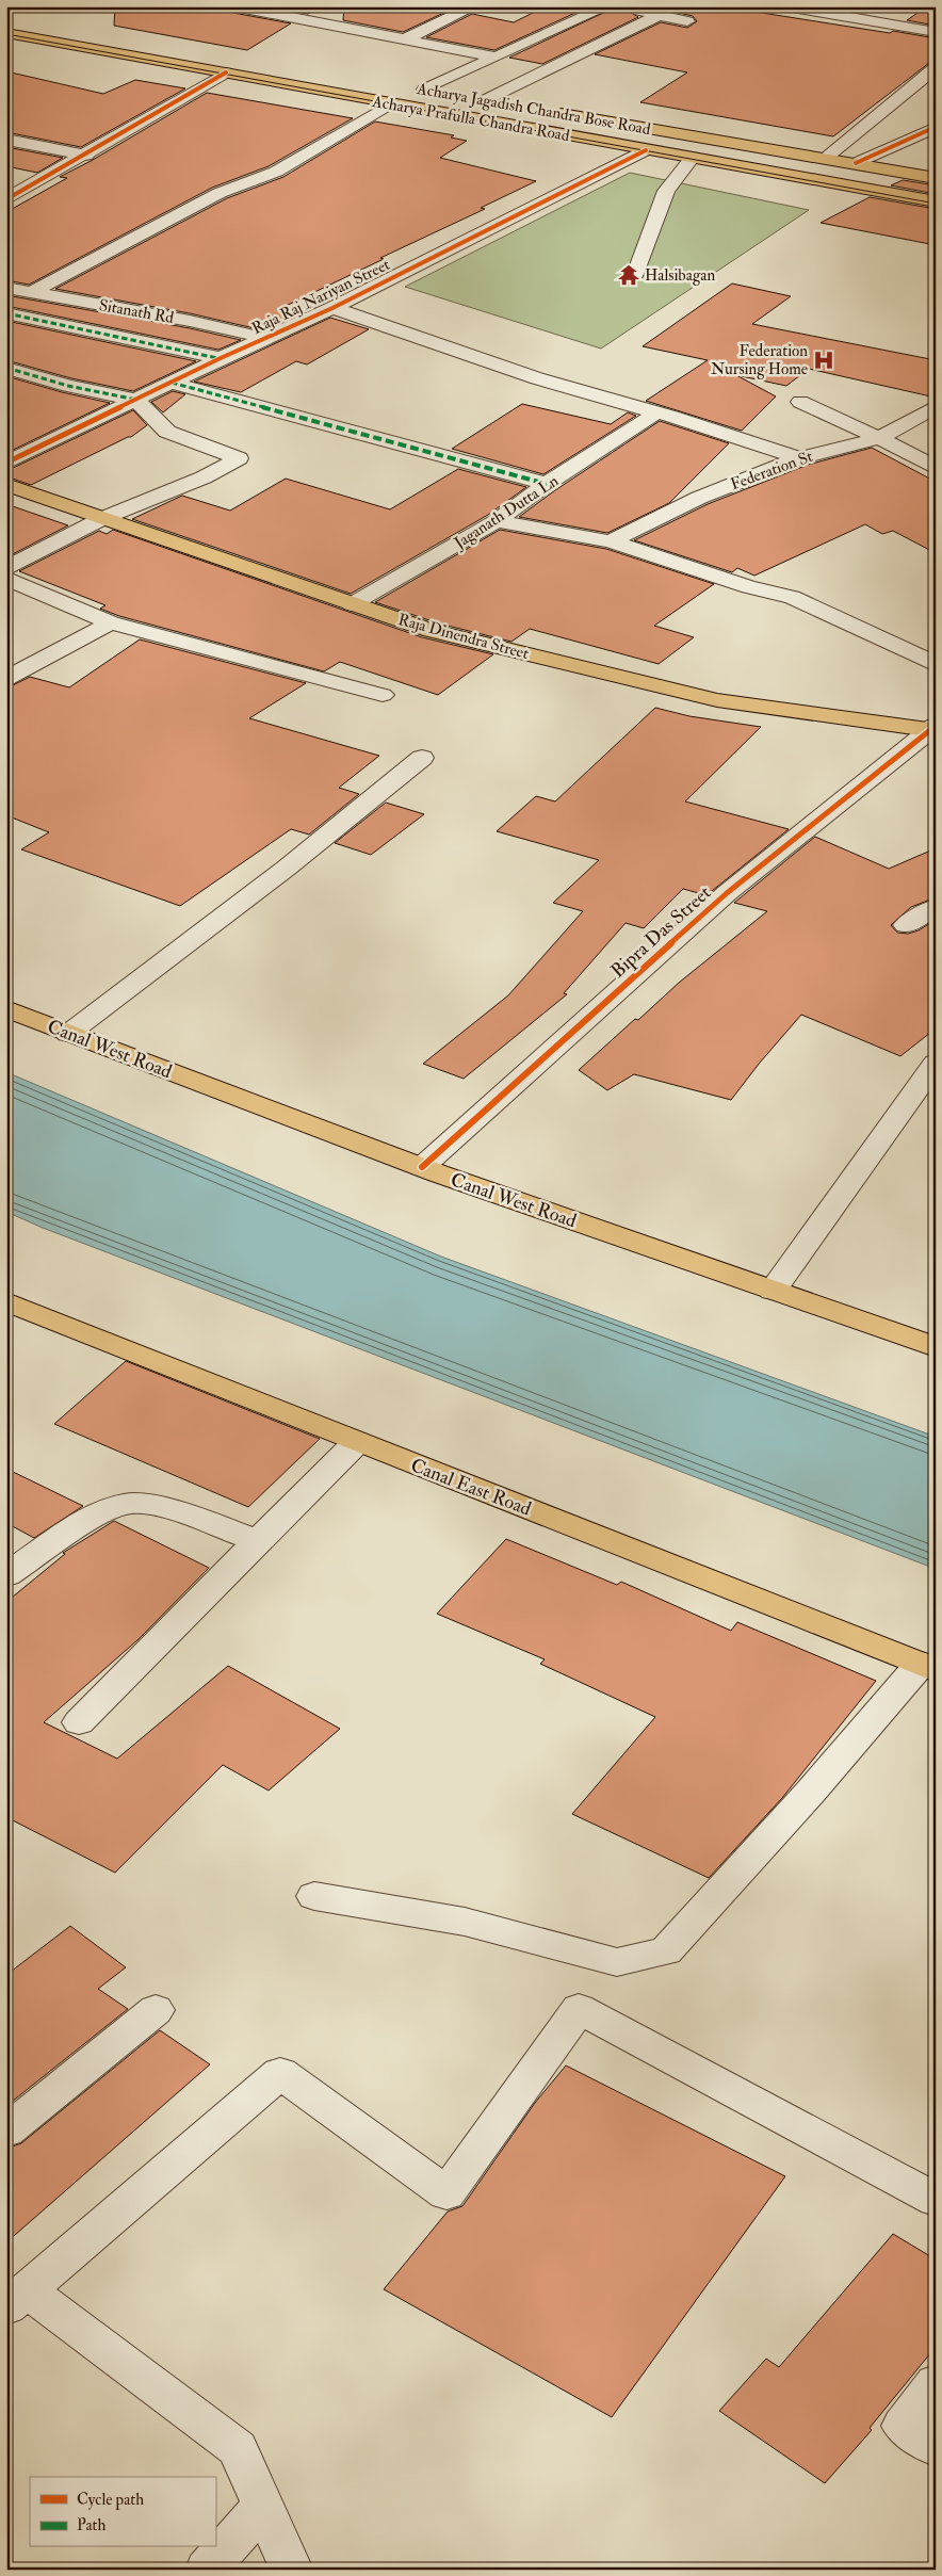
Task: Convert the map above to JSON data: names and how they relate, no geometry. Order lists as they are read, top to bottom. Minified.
{"streets":{"main road":["Acharya Jagadish Chandra Bose Road","Acharya Prafulla Chandra Road","Raja Dinendra Street","Canal West Road","Canal East Road"],"street":["Raja Raj Nariyan Street","Sitanath Rd","Federation St","Jaganath Dutta Ln","Bipra Das Street"]},"crossings":[["Acharya Prafulla Chandra Road","Raja Raj Nariyan Street"],["Raja Raj Nariyan Street","Sitanath Rd"],["Jaganath Dutta Ln","Raja Dinendra Street"],["Raja Dinendra Street","Bipra Das Street"],["Bipra Das Street","Canal West Road"]],"places":{"temple":["Halsibagan"],"hospital":["Federation Nursing Home"]},"legend":["Cycle path","Path"]}
